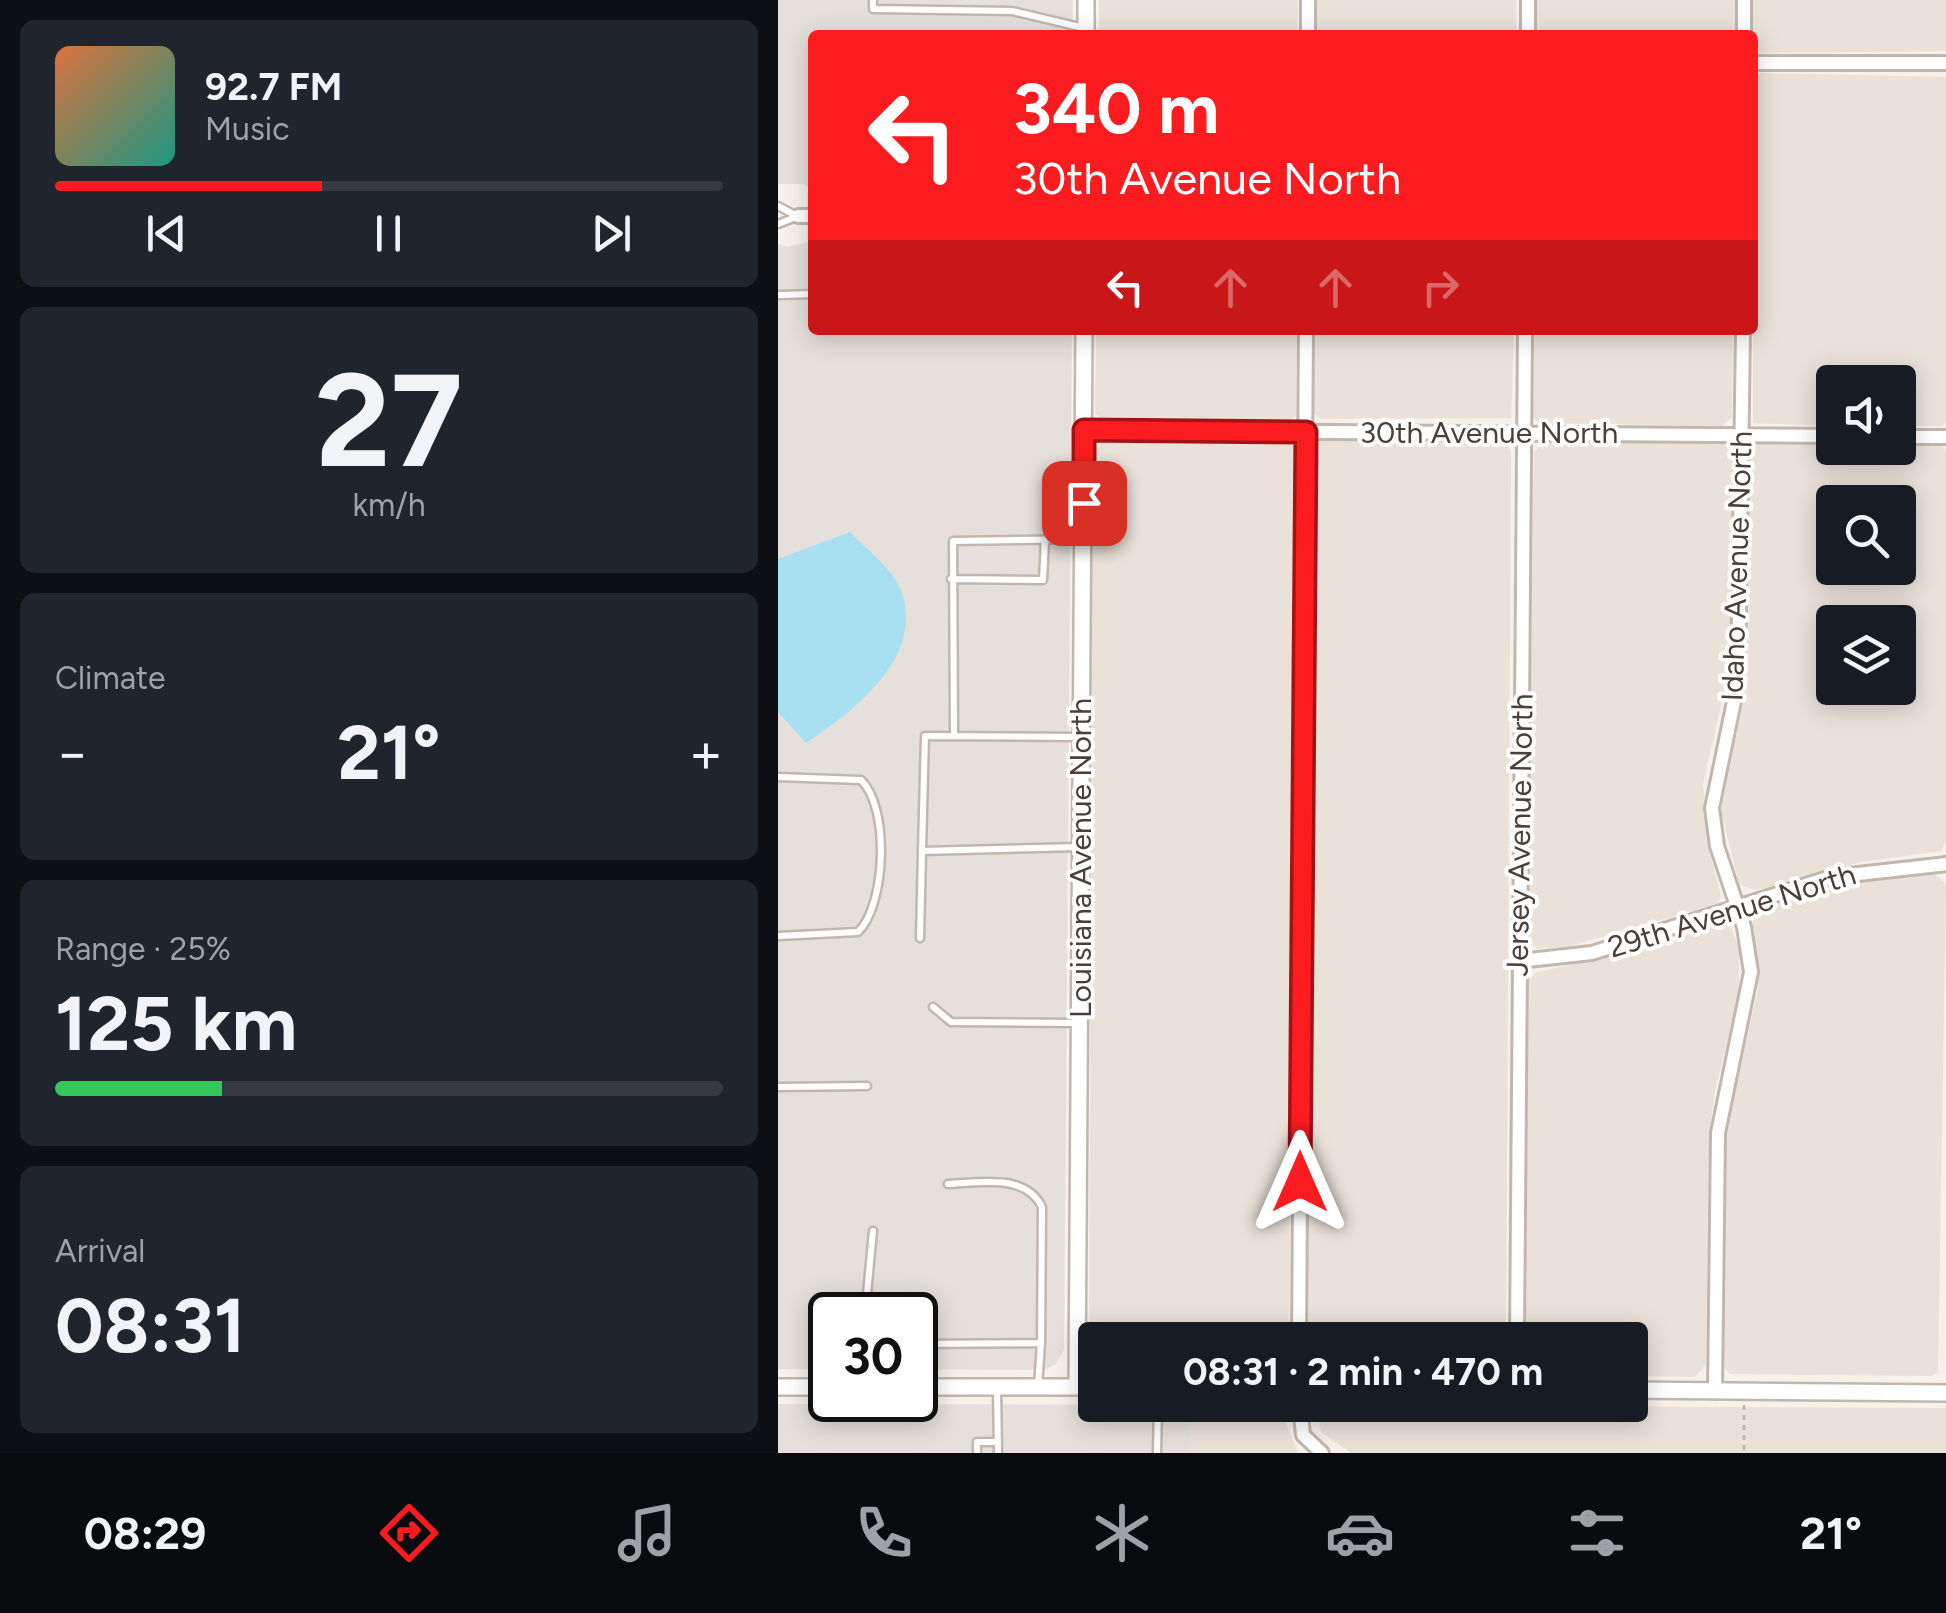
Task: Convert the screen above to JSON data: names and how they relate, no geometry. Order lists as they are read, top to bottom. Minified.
{"streets":{"street":["30th Avenue North","Idaho Avenue North","Jersey Avenue North","Louisiana Avenue North","29th Avenue North"]},"crossings":[["30th Avenue North","Idaho Avenue North"],["30th Avenue North","Jersey Avenue North"],["30th Avenue North","Louisiana Avenue North"],["Idaho Avenue North","29th Avenue North"],["Jersey Avenue North","29th Avenue North"]],"page":{"turn":["340 m","30th Avenue North"],"song":["92.7 FM","Music"],"tile":[["27","km/h"],"Climate",["Range · 25%","125 km"],["Arrival","08:31"]],"heat":["−","21°","+"],"limit":"30","trip":"08:31 · 2 min · 470 m","tabs":["08:29","21°"]}}
